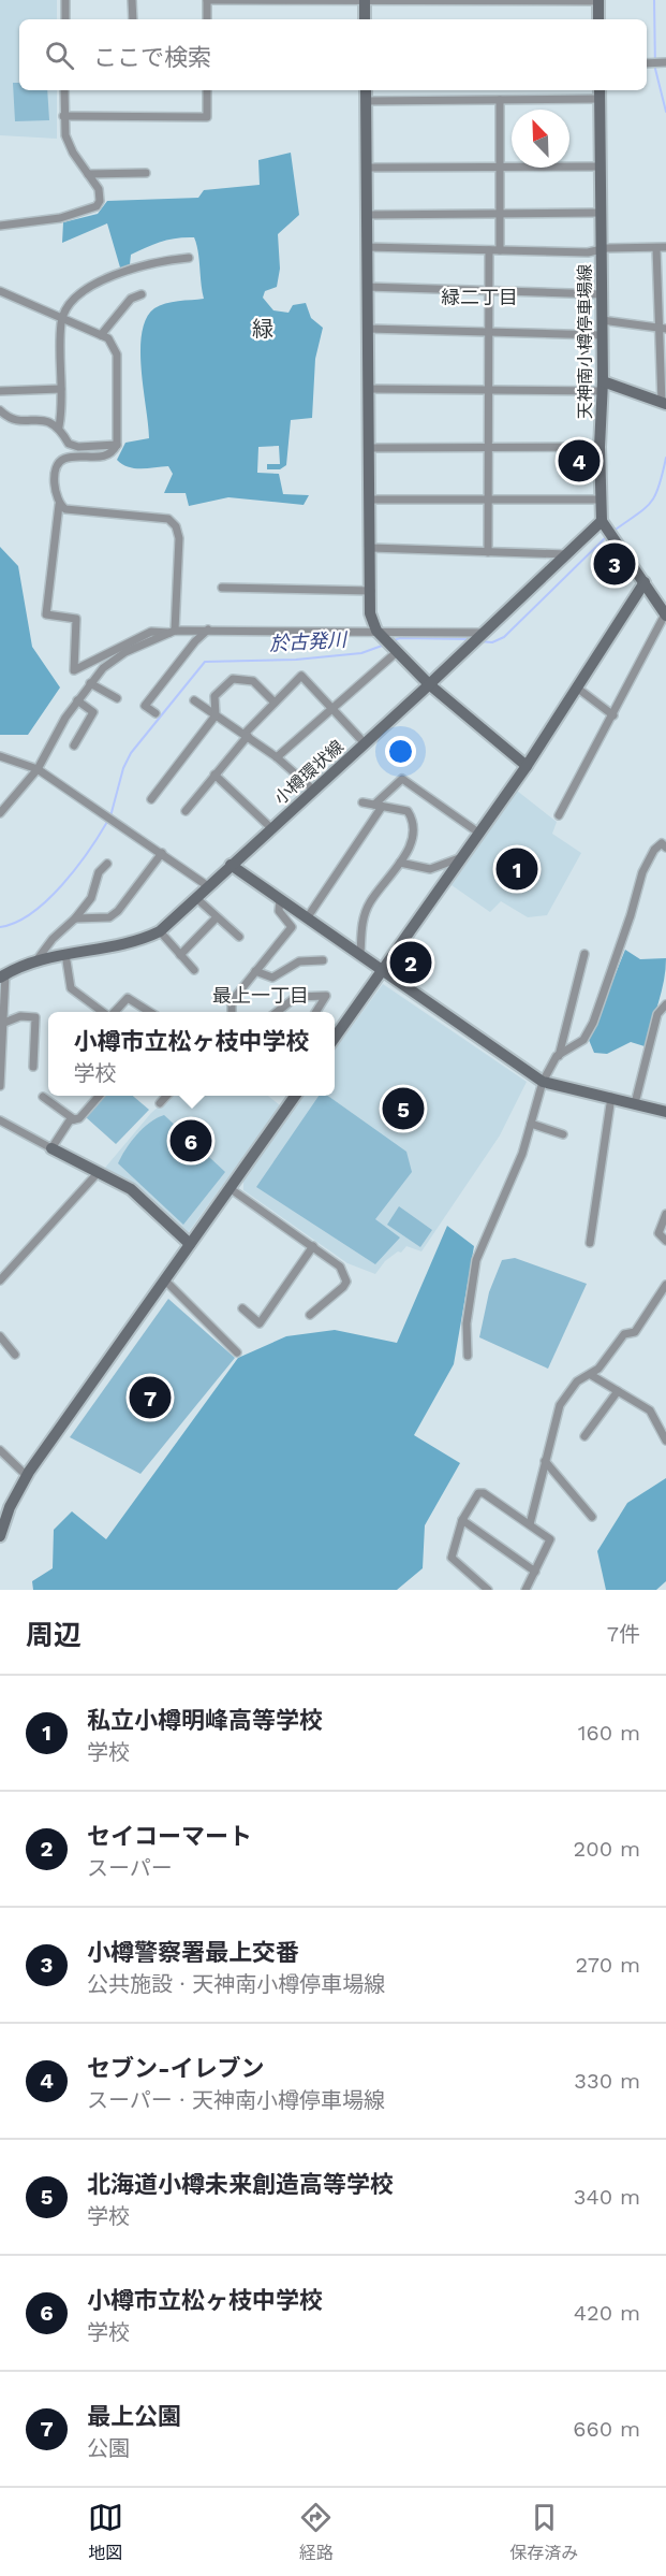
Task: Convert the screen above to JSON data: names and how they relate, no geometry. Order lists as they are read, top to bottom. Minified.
{"streets":{"street":["天神南小樽停車場線","小樽環状線"]},"crossings":[["天神南小樽停車場線","小樽環状線"]],"districts":["緑二丁目","緑","最上一丁目"],"water":["於古発川"],"north":"top left","page":{"search":"ここで検索","pins":["4","3","1","2","5","6","7"],"popup":["小樽市立松ヶ枝中学校","学校"],"heading":["周辺","7件"],"list":[{"mark":"1","name":"私立小樽明峰高等学校","note":"学校","value":"160 m"},{"mark":"2","name":"セイコーマート","note":"スーパー","value":"200 m"},{"mark":"3","name":"小樽警察署最上交番","note":"公共施設 · 天神南小樽停車場線","value":"270 m"},{"mark":"4","name":"セブン-イレブン","note":"スーパー · 天神南小樽停車場線","value":"330 m"},{"mark":"5","name":"北海道小樽未来創造高等学校","note":"学校","value":"340 m"},{"mark":"6","name":"小樽市立松ヶ枝中学校","note":"学校","value":"420 m"},{"mark":"7","name":"最上公園","note":"公園","value":"660 m"}],"nav":["地図","経路","保存済み"]}}
